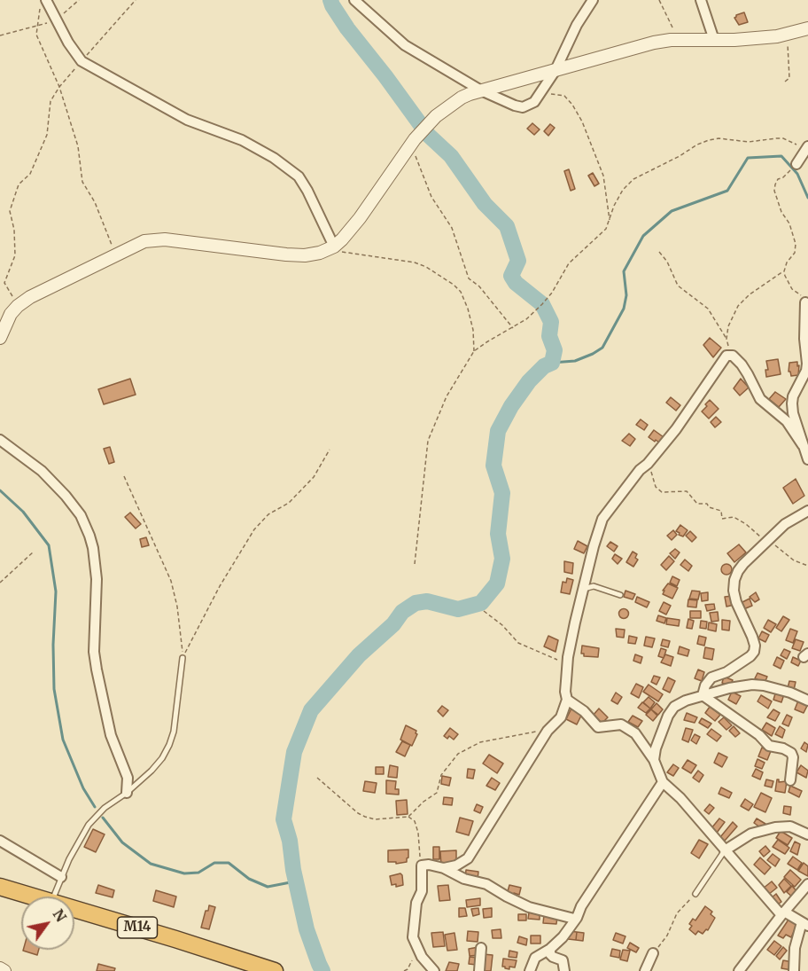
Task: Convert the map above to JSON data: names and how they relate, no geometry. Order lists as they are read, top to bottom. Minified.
{"streets":{"highway":["M14"]},"north":"top right"}
